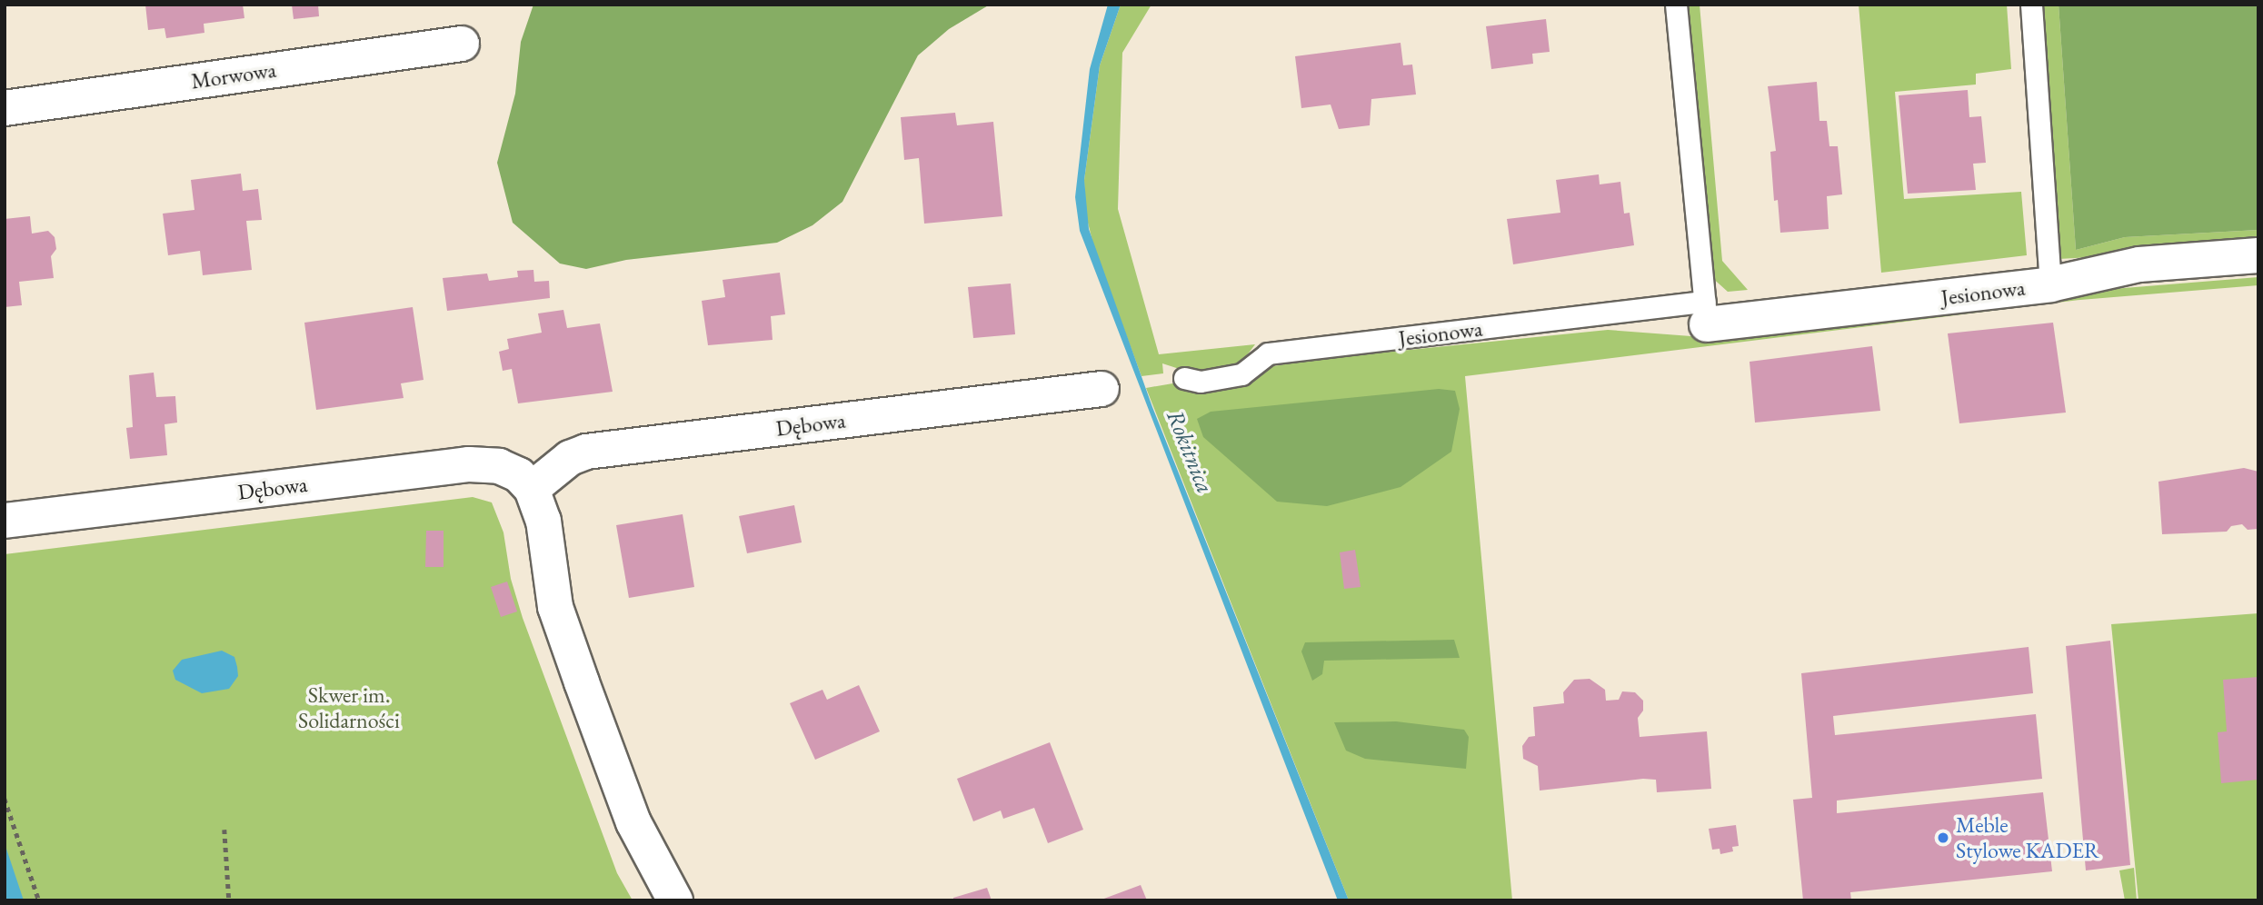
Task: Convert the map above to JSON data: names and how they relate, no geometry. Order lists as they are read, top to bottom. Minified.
{"streets":{"street":["Morwowa","Jesionowa","Dębowa"]},"water":["Rokitnica"],"parks":["Skwer im. Solidarności"],"places":["Meble Stylowe KADER"]}
